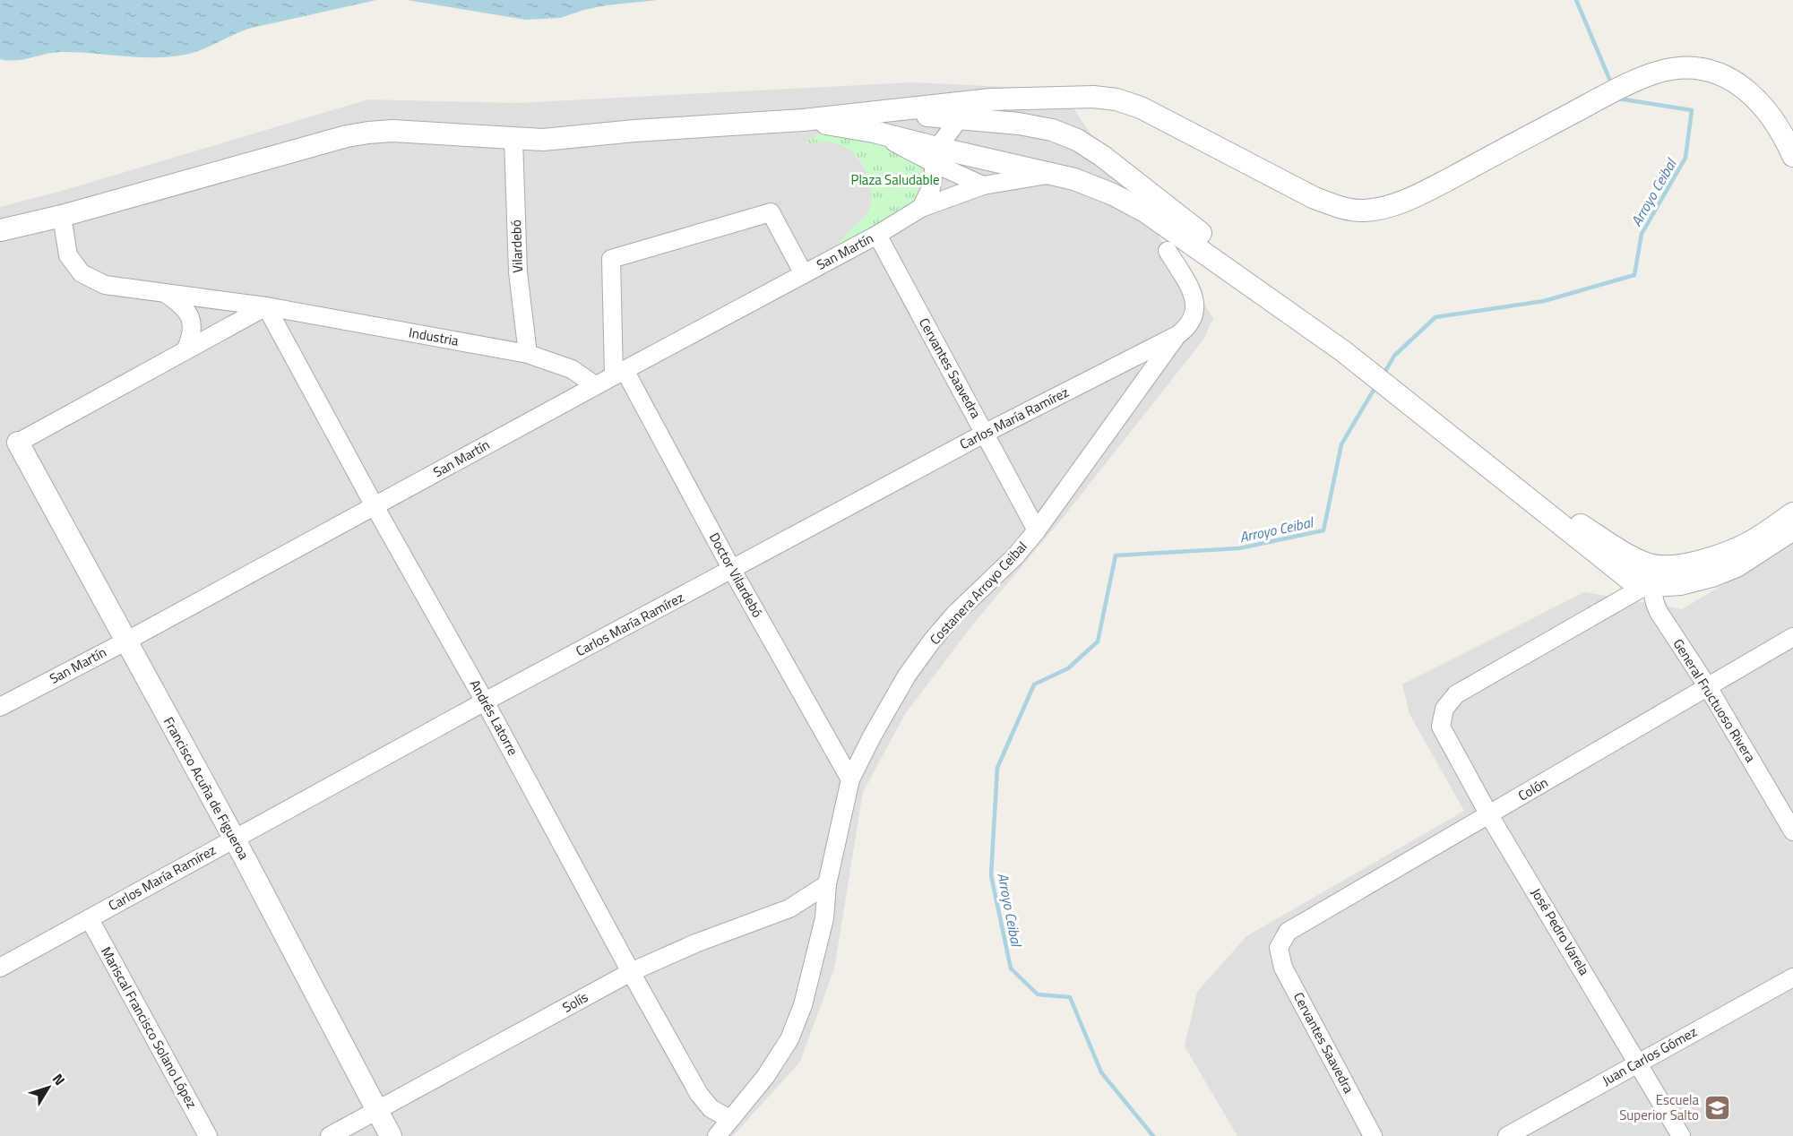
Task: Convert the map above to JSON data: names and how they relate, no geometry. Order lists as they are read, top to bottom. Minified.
{"streets":{"street":["Vilardebó","San Martín","Industria","Cervantes Saavedra","Carlos María Ramírez","Doctor Vilardebó","Costanera Arroyo Ceibal","General Fructuoso Rivera","Andrés Latorre","Francisco Acuña de Figueroa","Colón","José Pedro Varela","Solís","Mariscal Francisco Solano López","Juan Carlos Gómez"]},"crossings":[["Vilardebó","Industria"],["San Martín","Industria"],["San Martín","Cervantes Saavedra"],["San Martín","Doctor Vilardebó"],["San Martín","Andrés Latorre"],["San Martín","Francisco Acuña de Figueroa"],["Industria","Andrés Latorre"],["Cervantes Saavedra","Carlos María Ramírez"],["Cervantes Saavedra","Costanera Arroyo Ceibal"],["Cervantes Saavedra","Colón"],["Carlos María Ramírez","Doctor Vilardebó"],["Carlos María Ramírez","Costanera Arroyo Ceibal"],["Carlos María Ramírez","Andrés Latorre"],["Carlos María Ramírez","Francisco Acuña de Figueroa"],["Carlos María Ramírez","Mariscal Francisco Solano López"],["Doctor Vilardebó","Costanera Arroyo Ceibal"],["Costanera Arroyo Ceibal","Andrés Latorre"],["Costanera Arroyo Ceibal","Solís"],["General Fructuoso Rivera","Colón"],["General Fructuoso Rivera","José Pedro Varela"],["Andrés Latorre","Solís"],["Francisco Acuña de Figueroa","Solís"],["Colón","José Pedro Varela"],["José Pedro Varela","Juan Carlos Gómez"]],"water":["Arroyo Ceibal"],"parks":["Plaza Saludable"],"places":{"school or university":["Escuela Superior Salto"]},"north":"top right"}
